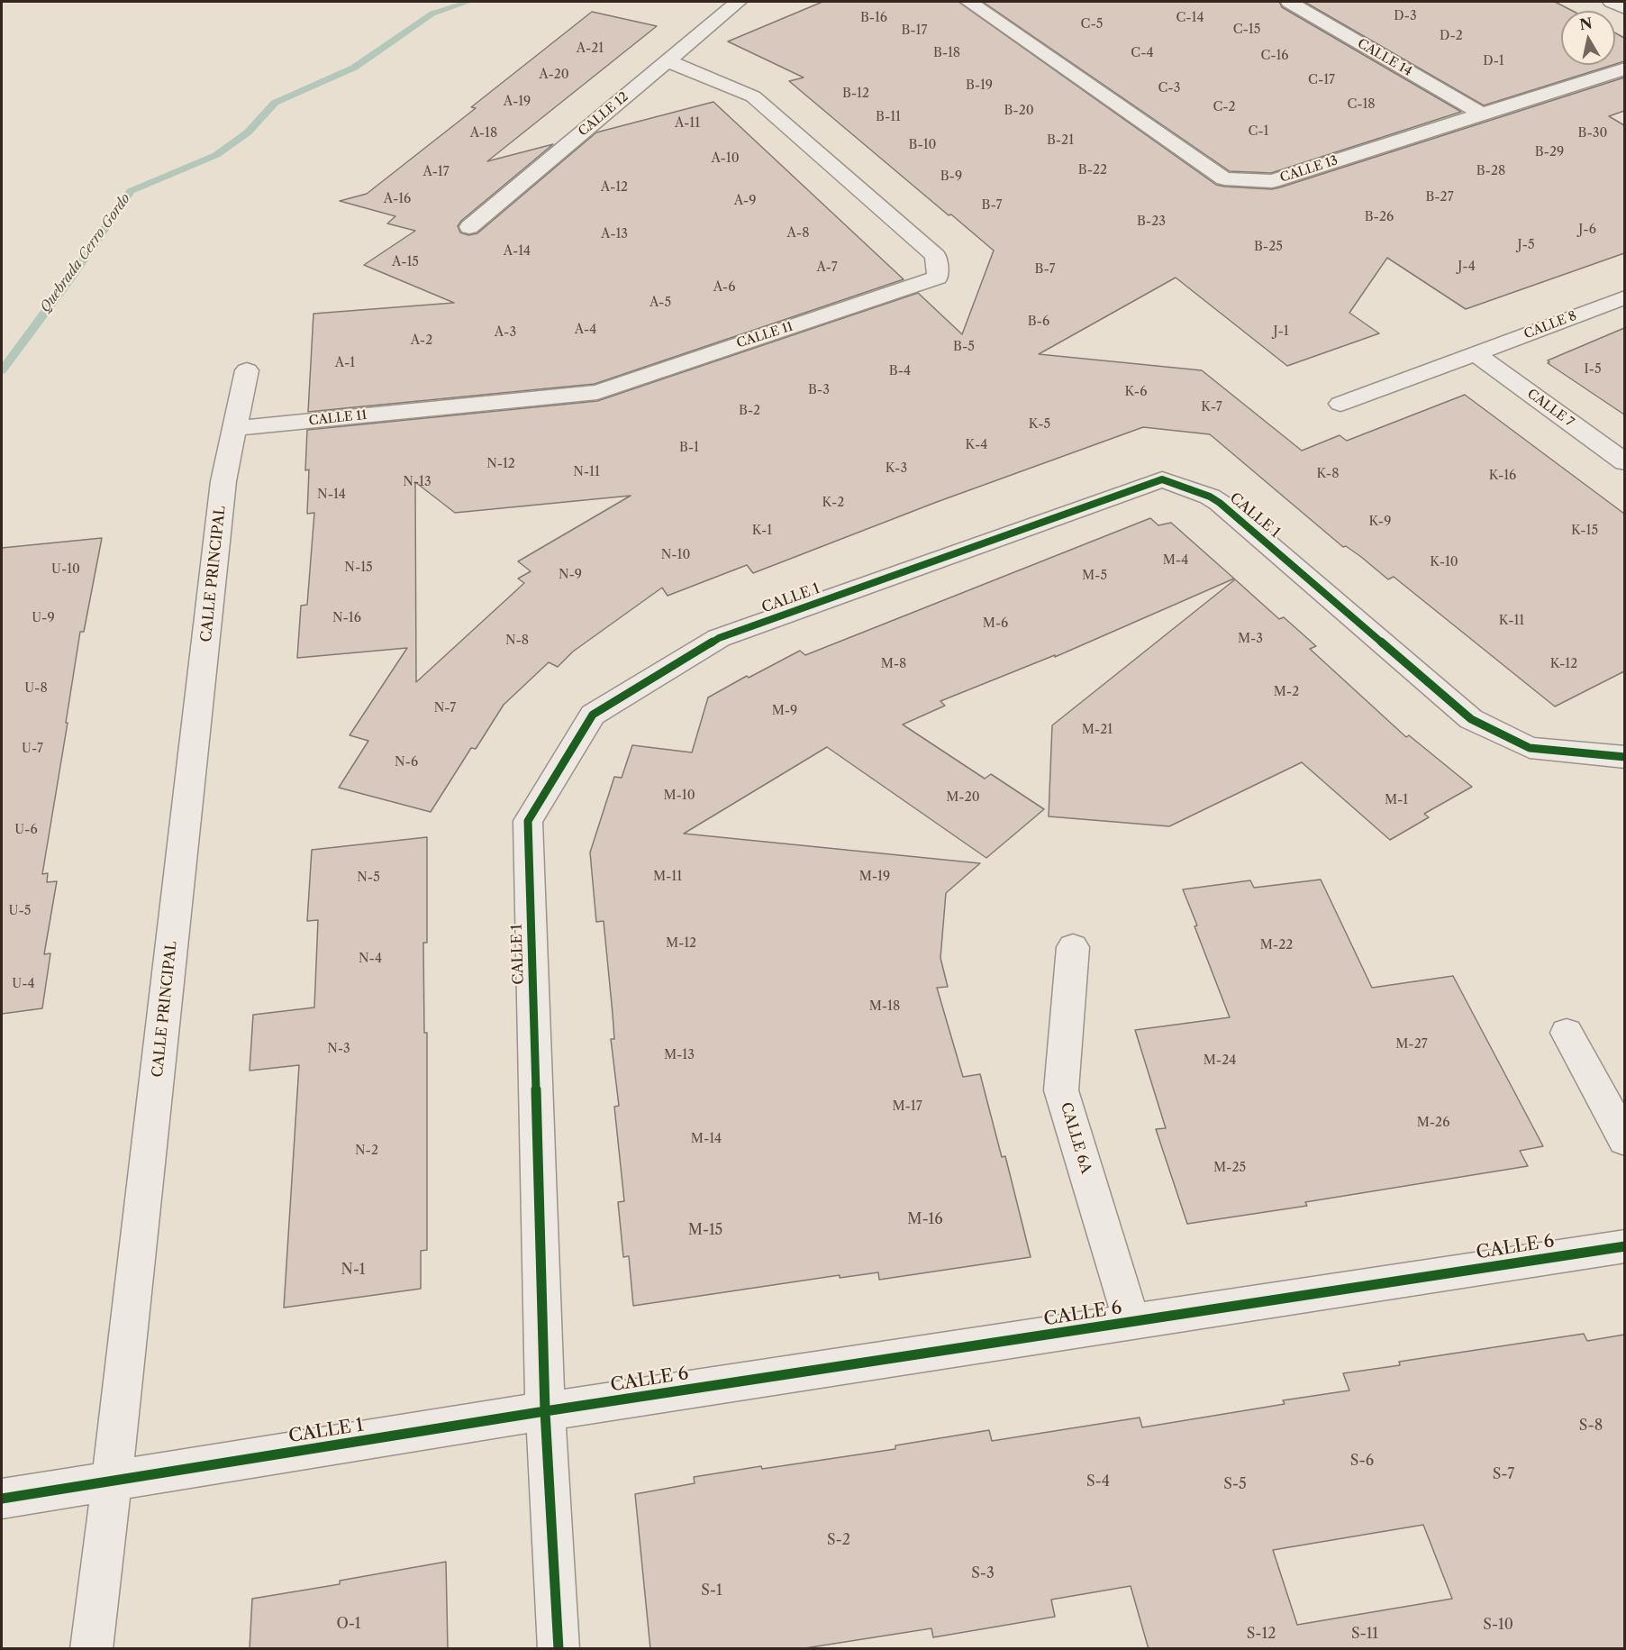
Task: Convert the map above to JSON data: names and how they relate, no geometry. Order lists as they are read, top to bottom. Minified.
{"streets":{"street":["CALLE 14","CALLE 12","CALLE 13","CALLE 8","CALLE 11","CALLE 7","CALLE 1","CALLE PRINCIPAL","CALLE 6A","CALLE 6"]},"crossings":[["CALLE 14","CALLE 13"],["CALLE 12","CALLE 11"],["CALLE 8","CALLE 7"],["CALLE 11","CALLE PRINCIPAL"],["CALLE 1","CALLE PRINCIPAL"],["CALLE 1","CALLE 6"],["CALLE 6A","CALLE 6"]],"water":["Quebrada Cerro Gordo"],"house_numbers":["D-3","B-16","C-14","C-5","C-15","B-17","D-2","A-21","B-18","C-4","C-16","D-1","A-20","C-17","B-19","C-3","B-12","A-19","C-18","C-2","B-20","B-11","A-11","C-1","A-18","B-30","B-21","B-10","B-29","A-10","B-22","B-28","A-17","B-9","A-12","B-27","A-16","A-9","B-7","B-26","B-23","J-6","A-8","A-13","J-5","B-25","A-14","A-15","J-4","A-7","B-7","A-6","A-5","B-6","A-4","J-1","A-3","A-2","B-5","A-1","I-5","B-4","B-3","K-6","K-7","B-2","K-5","K-4","B-1","N-12","K-3","N-11","K-8","K-16","N-13","N-14","K-2","K-9","K-1","K-15","N-10","M-4","K-10","N-15","U-10","N-9","M-5","U-9","N-16","K-11","M-6","M-3","N-8","M-8","K-12","U-8","M-2","N-7","M-9","M-21","U-7","N-6","M-10","M-20","M-1","U-6","M-11","M-19","N-5","U-5","M-12","M-22","N-4","U-4","M-18","M-27","N-3","M-13","M-24","M-17","M-26","M-14","N-2","M-25","M-16","M-15","N-1","S-8","S-6","S-7","S-4","S-5","S-2","S-3","S-1","O-1","S-10","S-12","S-11"],"north":"top"}
